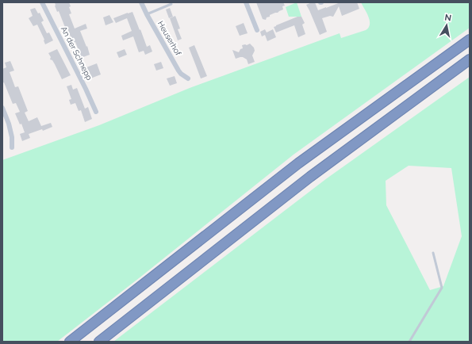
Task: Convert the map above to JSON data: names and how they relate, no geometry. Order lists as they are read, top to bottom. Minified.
{"streets":{"street":["Heuserhof","An der Schnepp"]},"north":"top"}
